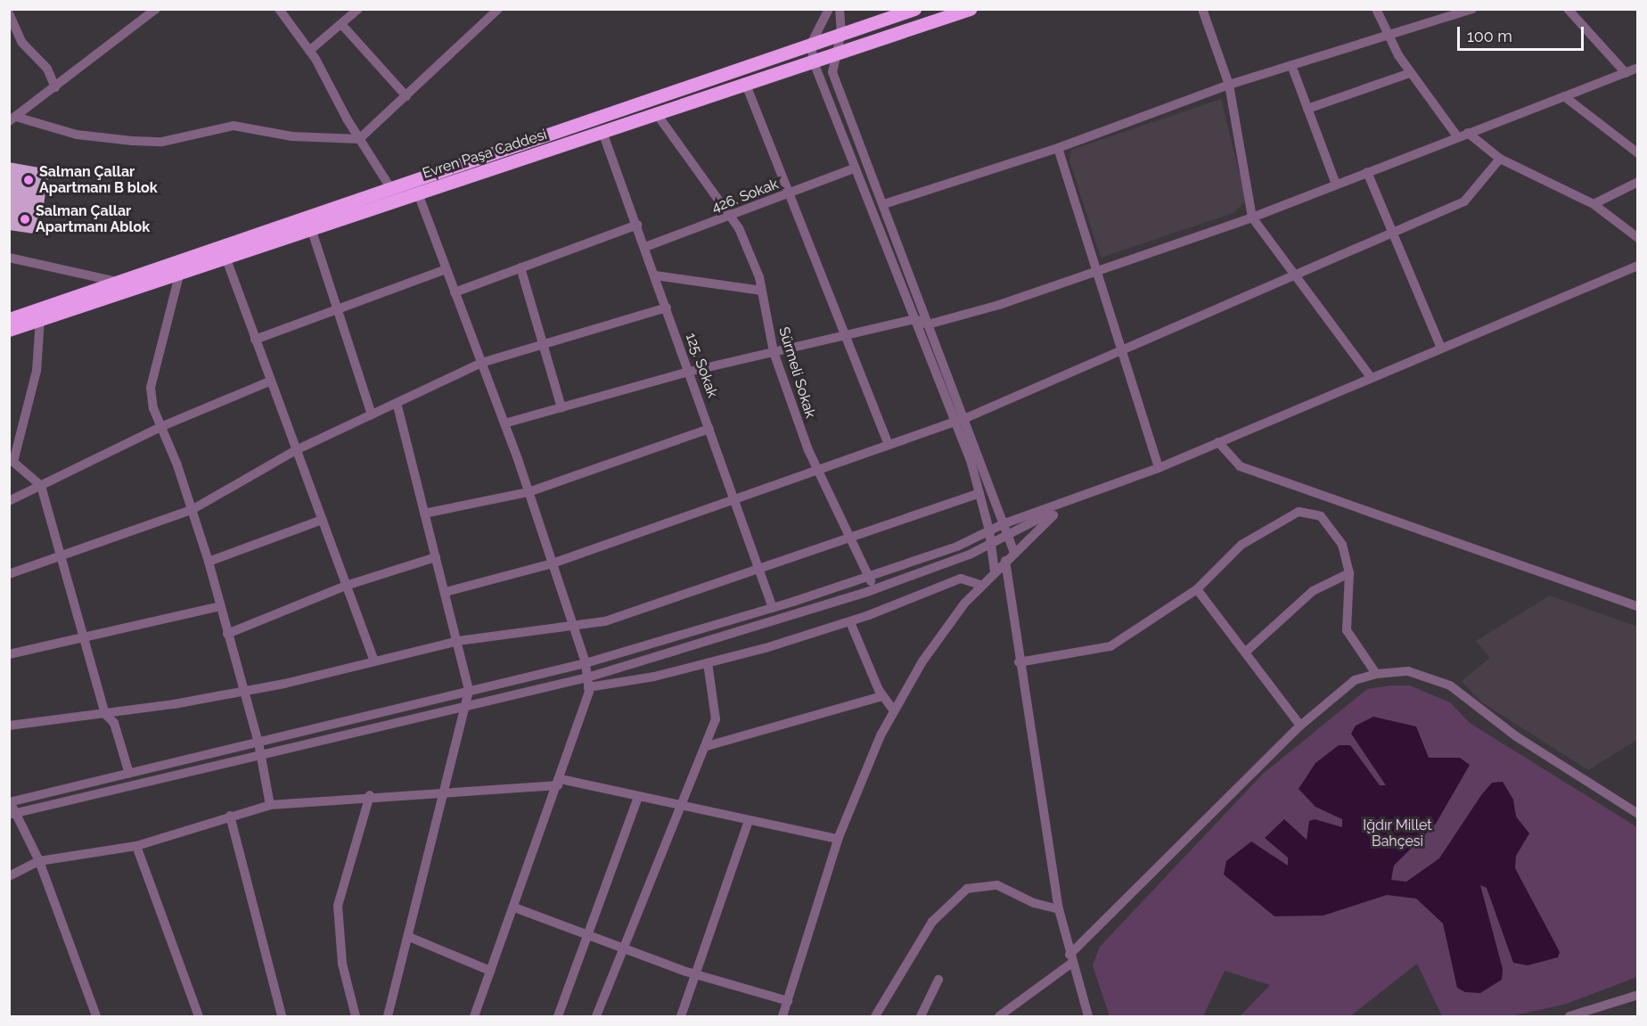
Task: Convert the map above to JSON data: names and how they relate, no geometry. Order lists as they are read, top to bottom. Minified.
{"streets":{"highway":["Evren Paşa Caddesi"],"street":["426. Sokak","125. Sokak","Sürmeli Sokak"]},"crossings":[["Evren Paşa Caddesi","125. Sokak"],["Evren Paşa Caddesi","Sürmeli Sokak"],["426. Sokak","125. Sokak"],["426. Sokak","Sürmeli Sokak"]],"parks":["Iğdır Millet Bahçesi"],"places":["Salman Çallar Apartmanı B blok","Salman Çallar Apartmanı Ablok"],"scale_bar":"100 m"}
